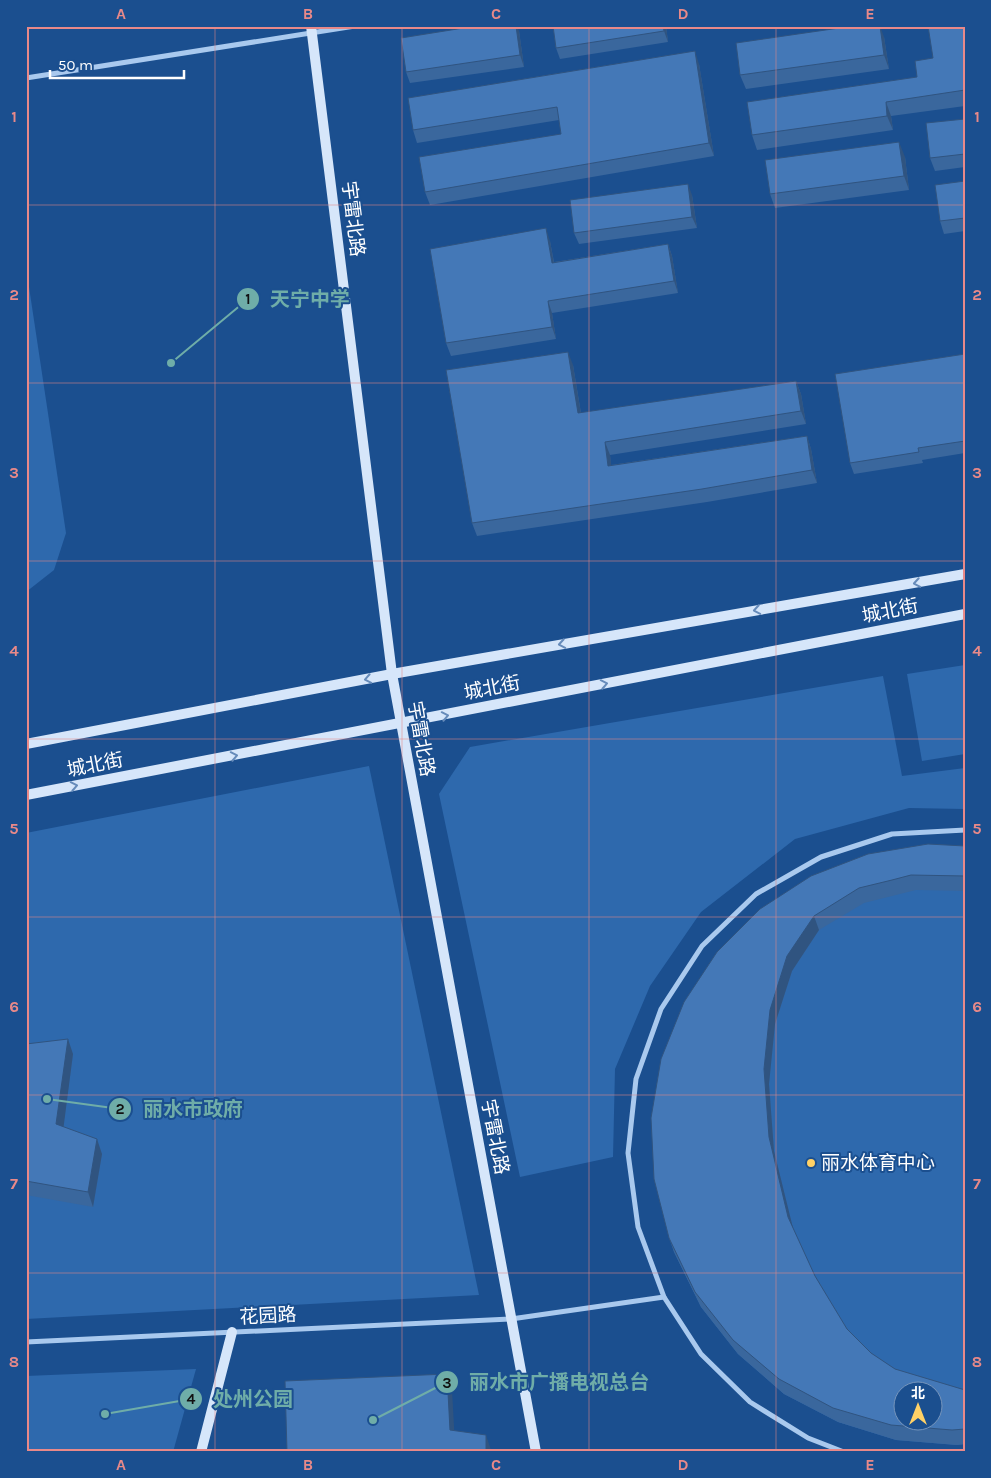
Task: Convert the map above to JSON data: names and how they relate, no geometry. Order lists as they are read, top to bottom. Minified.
{"streets":{"main road":["宇雷北路","城北街"],"street":["花园路"]},"crossings":[["宇雷北路","城北街"],["宇雷北路","花园路"]],"places":["天宁中学","丽水市政府","丽水体育中心","处州公园","丽水市广播电视总台"],"scale_bar":"50 m","north":"top","grid":{"columns":["A","B","C","D","E"],"rows":["1","2","3","4","5","6","7","8"]}}
